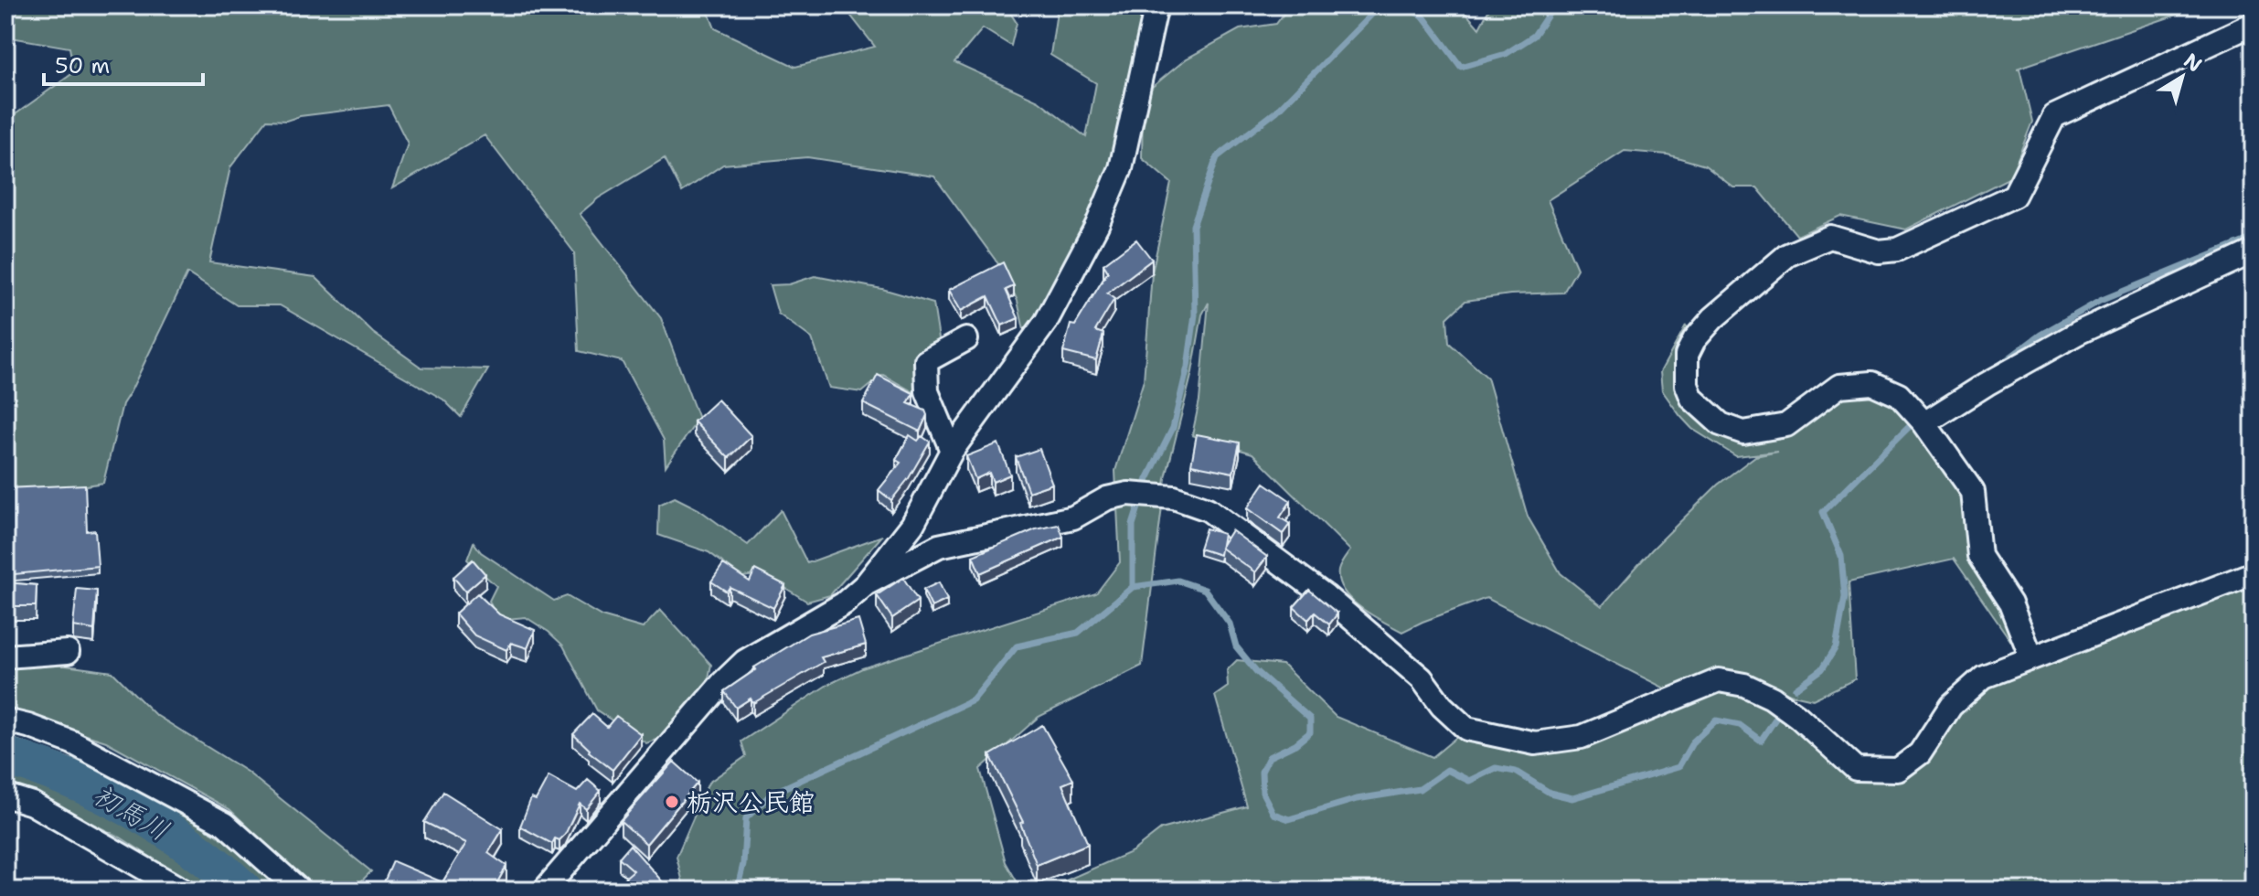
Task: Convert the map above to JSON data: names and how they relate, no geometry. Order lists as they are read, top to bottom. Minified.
{"water":["初馬川"],"places":["栃沢公民館"],"scale_bar":"50 m","north":"top right"}
